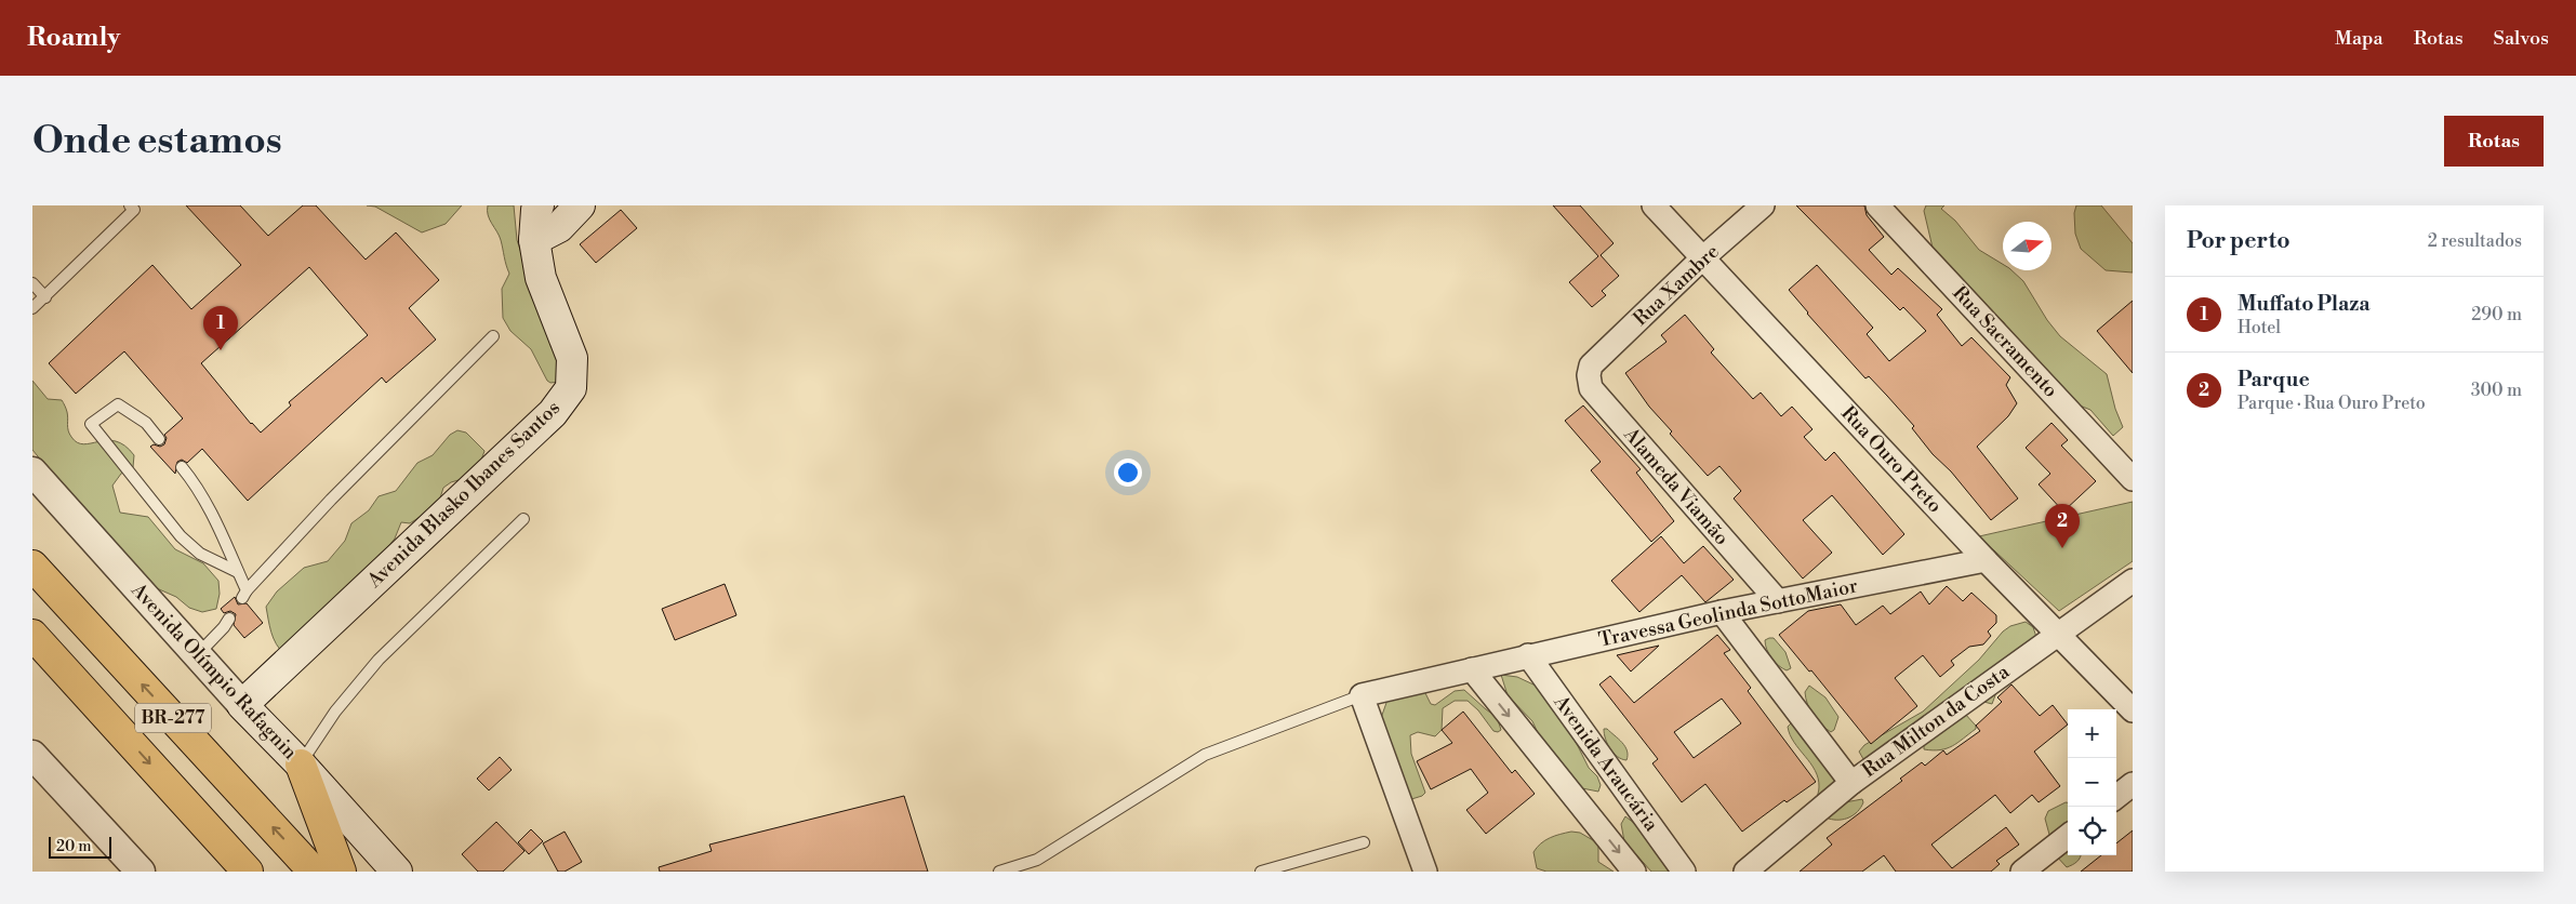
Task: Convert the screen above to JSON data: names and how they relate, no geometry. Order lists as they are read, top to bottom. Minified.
{"streets":{"highway":["BR-277"],"main road":["Avenida Blasko Ibanes Santos","Avenida Olímpio Rafagnin"],"street":["Rua Xambre","Rua Sacramento","Rua Ouro Preto","Alameda Viamão","Travessa Geolinda SottoMaior","Rua Milton da Costa","Avenida Araucária"]},"crossings":[["Rua Xambre","Rua Ouro Preto"],["Rua Xambre","Alameda Viamão"],["Rua Ouro Preto","Travessa Geolinda SottoMaior"],["Rua Ouro Preto","Rua Milton da Costa"],["Alameda Viamão","Travessa Geolinda SottoMaior"],["Avenida Blasko Ibanes Santos","Avenida Olímpio Rafagnin"],["Travessa Geolinda SottoMaior","Avenida Araucária"]],"scale_bar":"20 m","north":"right","page":{"header":"Roamly","nav":["Mapa","Rotas","Salvos"],"buttons":"Rotas","title":"Onde estamos","heading":["Por perto","2 resultados"],"list":[{"mark":"1","name":"Muffato Plaza","note":"Hotel","value":"290 m"},{"mark":"2","name":"Parque","note":"Parque · Rua Ouro Preto","value":"300 m"}],"pins":["1","2"],"map_buttons":["+","−"],"scale":"20 m"}}
